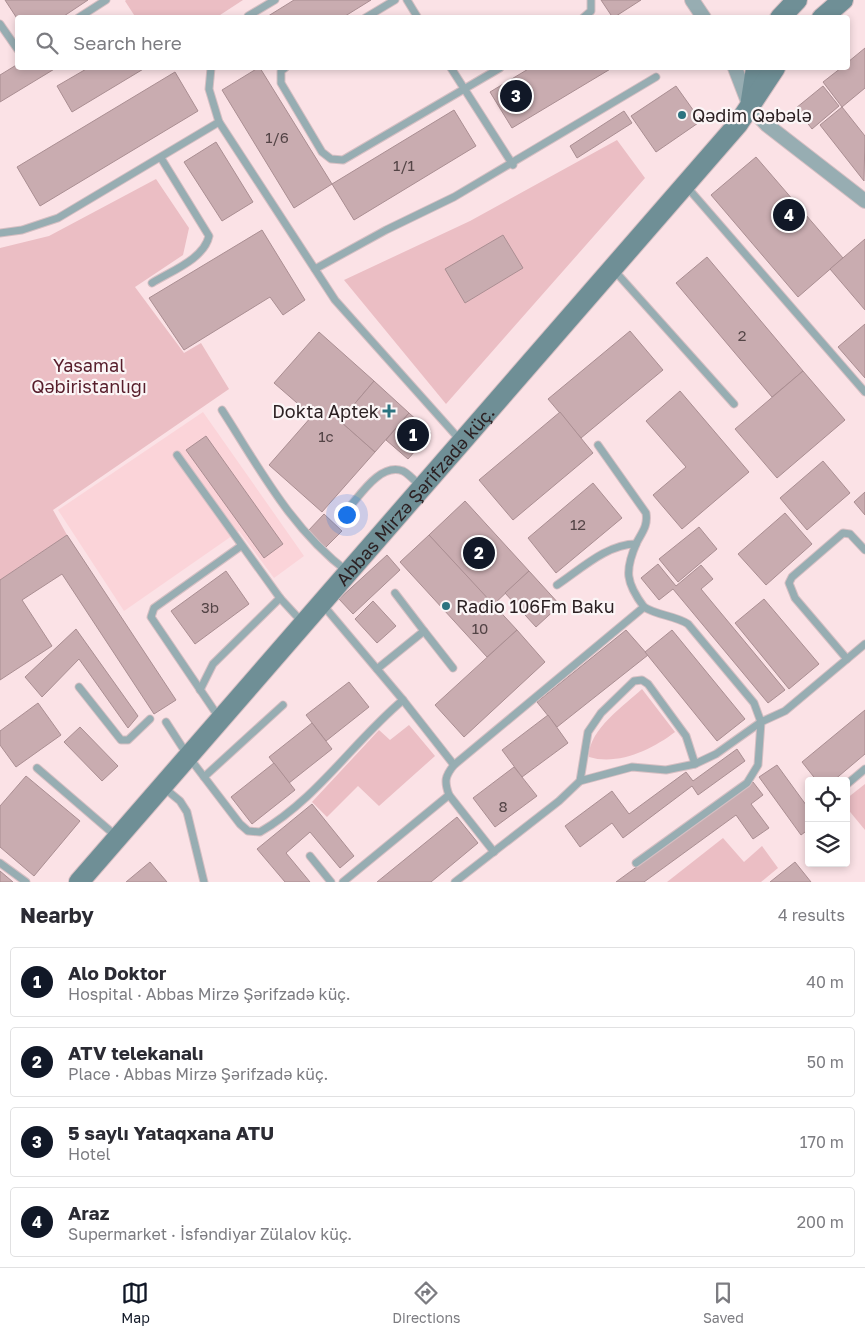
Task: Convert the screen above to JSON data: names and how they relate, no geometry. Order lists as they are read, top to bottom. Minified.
{"streets":{"main road":["Abbas Mirzə Şərifzadə küç."]},"parks":["Yasamal Qəbiristanlığı"],"places":{"other":["Qədim Qəbələ","Radio 106Fm Baku"],"health":["Dokta Aptek"]},"house_numbers":["1/6","1/1","2","1c","12","3b","10","8"],"page":{"search":"Search here","pins":["3","4","1","2"],"heading":["Nearby","4 results"],"list":[{"mark":"1","name":"Alo Doktor","note":"Hospital · Abbas Mirzə Şərifzadə küç.","value":"40 m"},{"mark":"2","name":"ATV telekanalı","note":"Place · Abbas Mirzə Şərifzadə küç.","value":"50 m"},{"mark":"3","name":"5 saylı Yataqxana ATU","note":"Hotel","value":"170 m"},{"mark":"4","name":"Araz","note":"Supermarket · İsfəndiyar Zülalov küç.","value":"200 m"}],"nav":["Map","Directions","Saved"]}}
